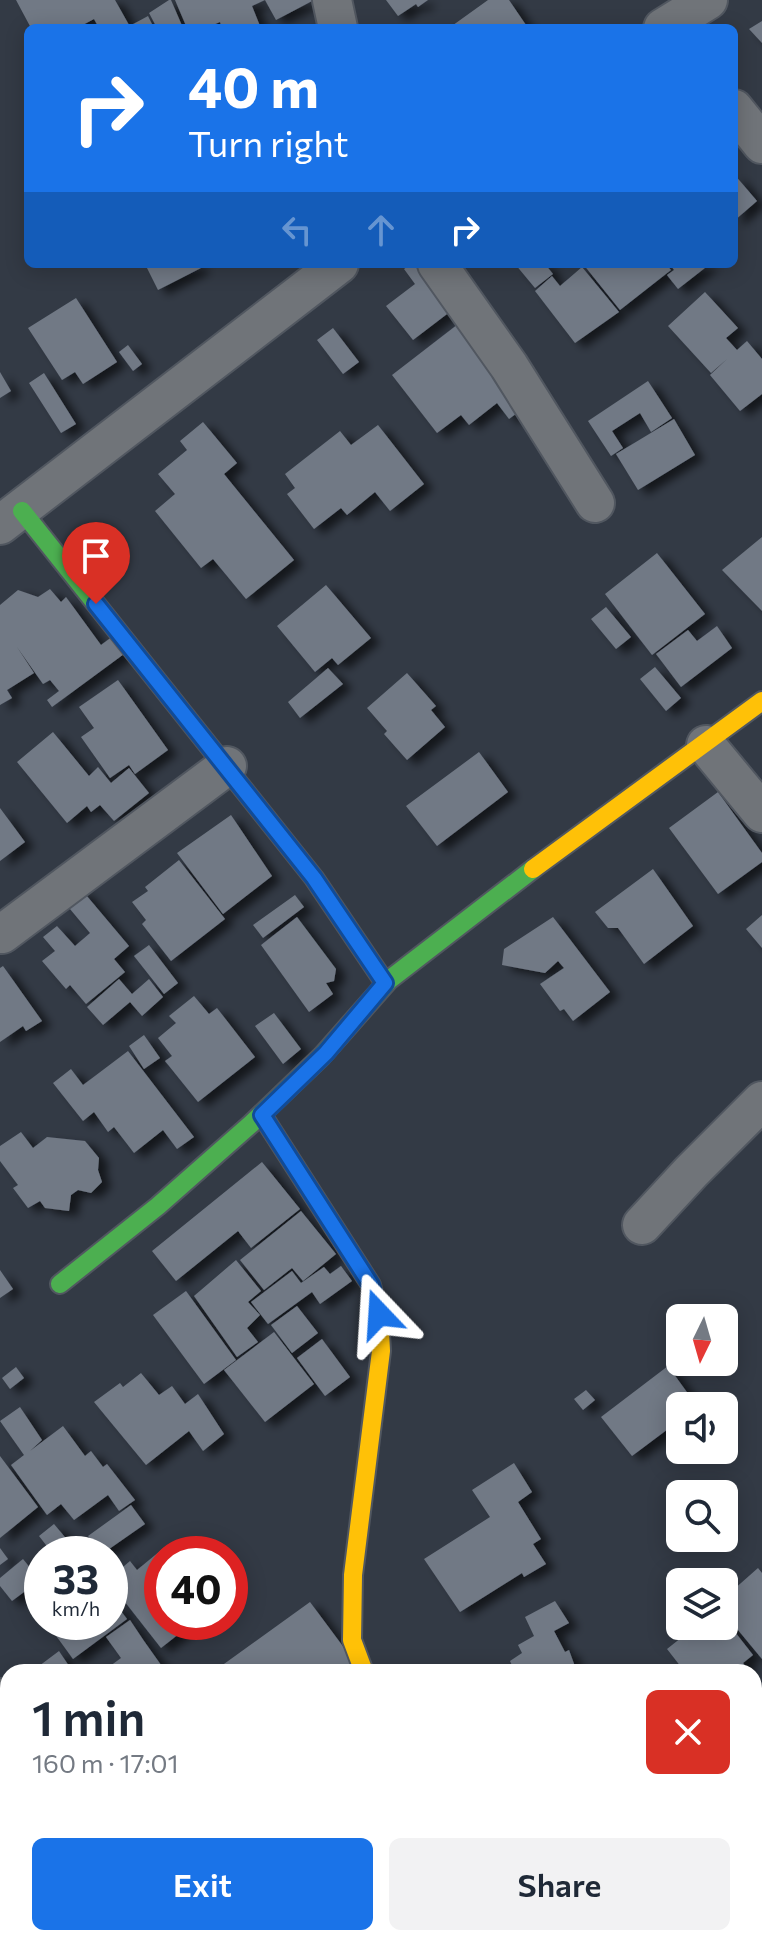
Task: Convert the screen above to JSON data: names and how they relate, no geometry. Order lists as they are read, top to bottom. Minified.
{"north":"bottom","page":{"turn":["40 m","Turn right"],"speed":"33 km/h","limit":"40","heading":["1 min","160 m · 17:01"],"buttons":["Exit","Share"]}}
